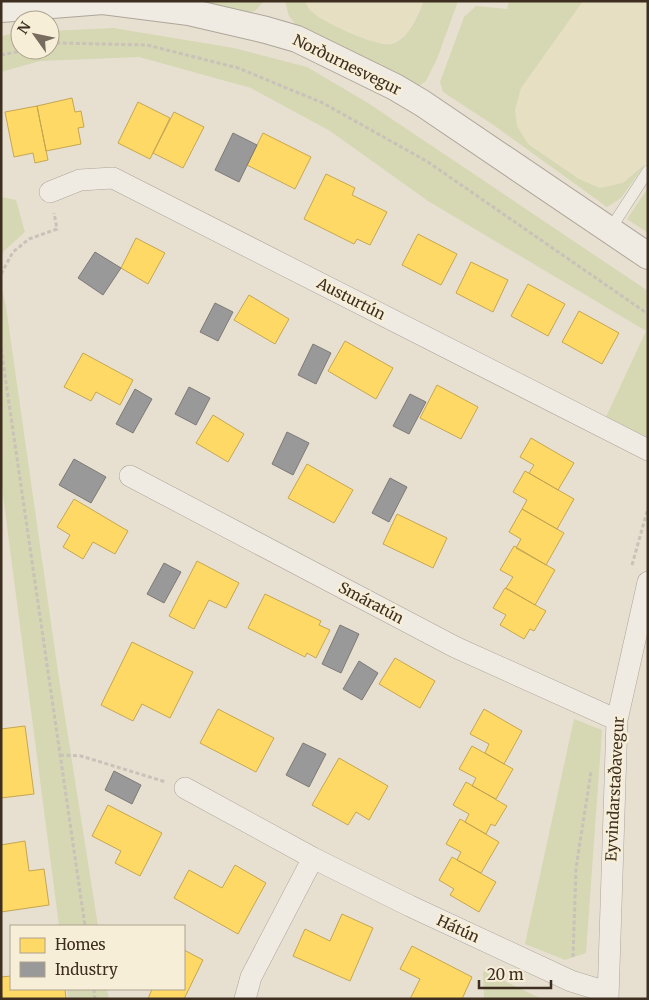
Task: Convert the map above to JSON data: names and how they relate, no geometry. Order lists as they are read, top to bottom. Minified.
{"streets":{"street":["Norðurnesvegur","Austurtún","Smáratún","Eyvindarstaðavegur","Hátún"]},"crossings":[["Smáratún","Eyvindarstaðavegur"],["Eyvindarstaðavegur","Hátún"]],"legend":["Homes","Industry"],"scale_bar":"20 m","north":"top left"}
